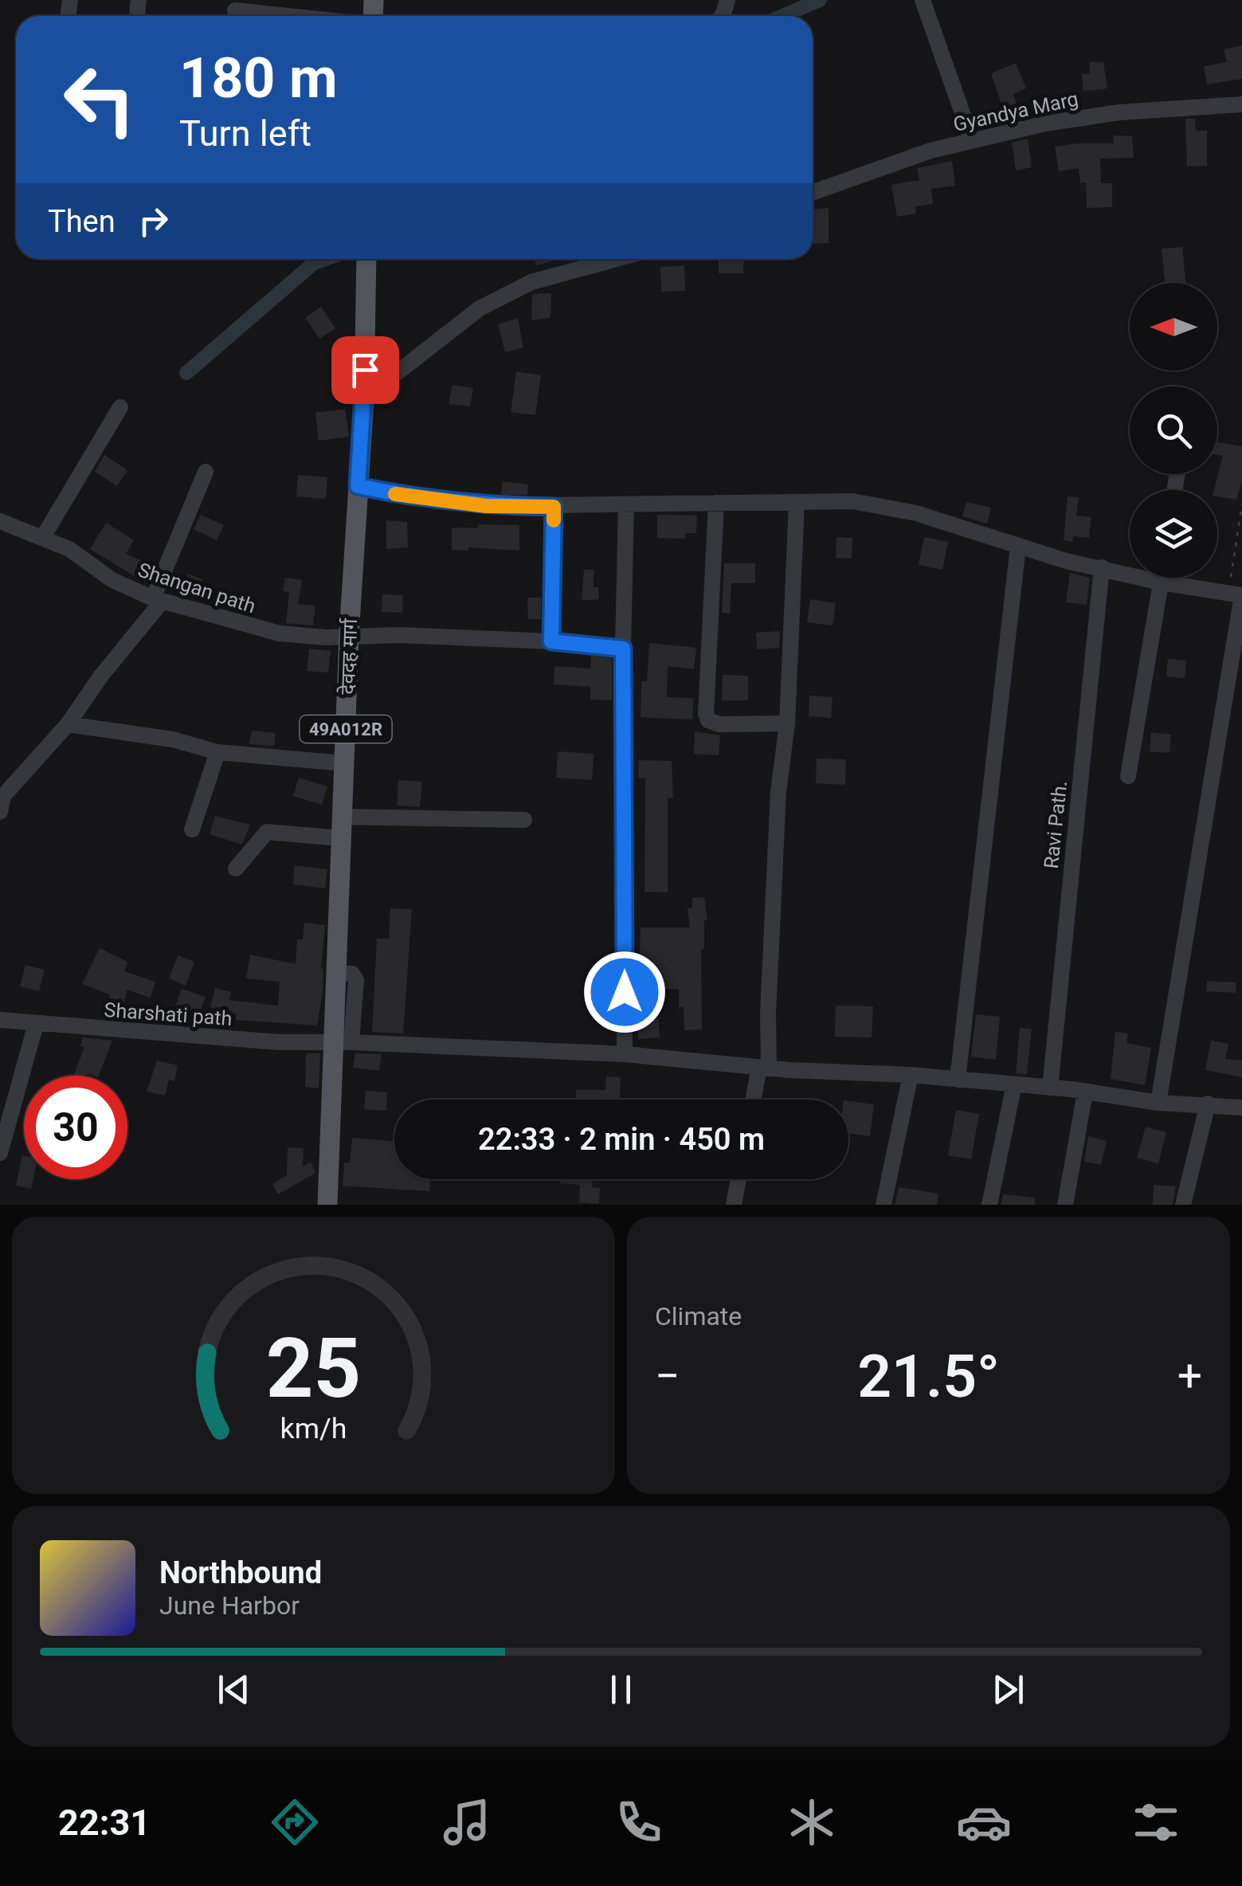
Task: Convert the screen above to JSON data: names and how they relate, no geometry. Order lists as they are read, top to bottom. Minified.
{"streets":{"main road":["देवदह मार्ग","49A012R"],"street":["Gyandya Marg","Shangan path","Ravi Path.","Sharshati path"]},"crossings":[["Shangan path","देवदह मार्ग"],["देवदह मार्ग","Sharshati path"],["Ravi Path.","Sharshati path"]],"north":"left","page":{"turn":["180 m","Turn left"],"then":"Then","limit":"30","trip":"22:33 · 2 min · 450 m","tile":"Climate","heat":["−","21.5°","+"],"song":["Northbound","June Harbor"],"tabs":"22:31","gauge":["25","km/h"]}}
